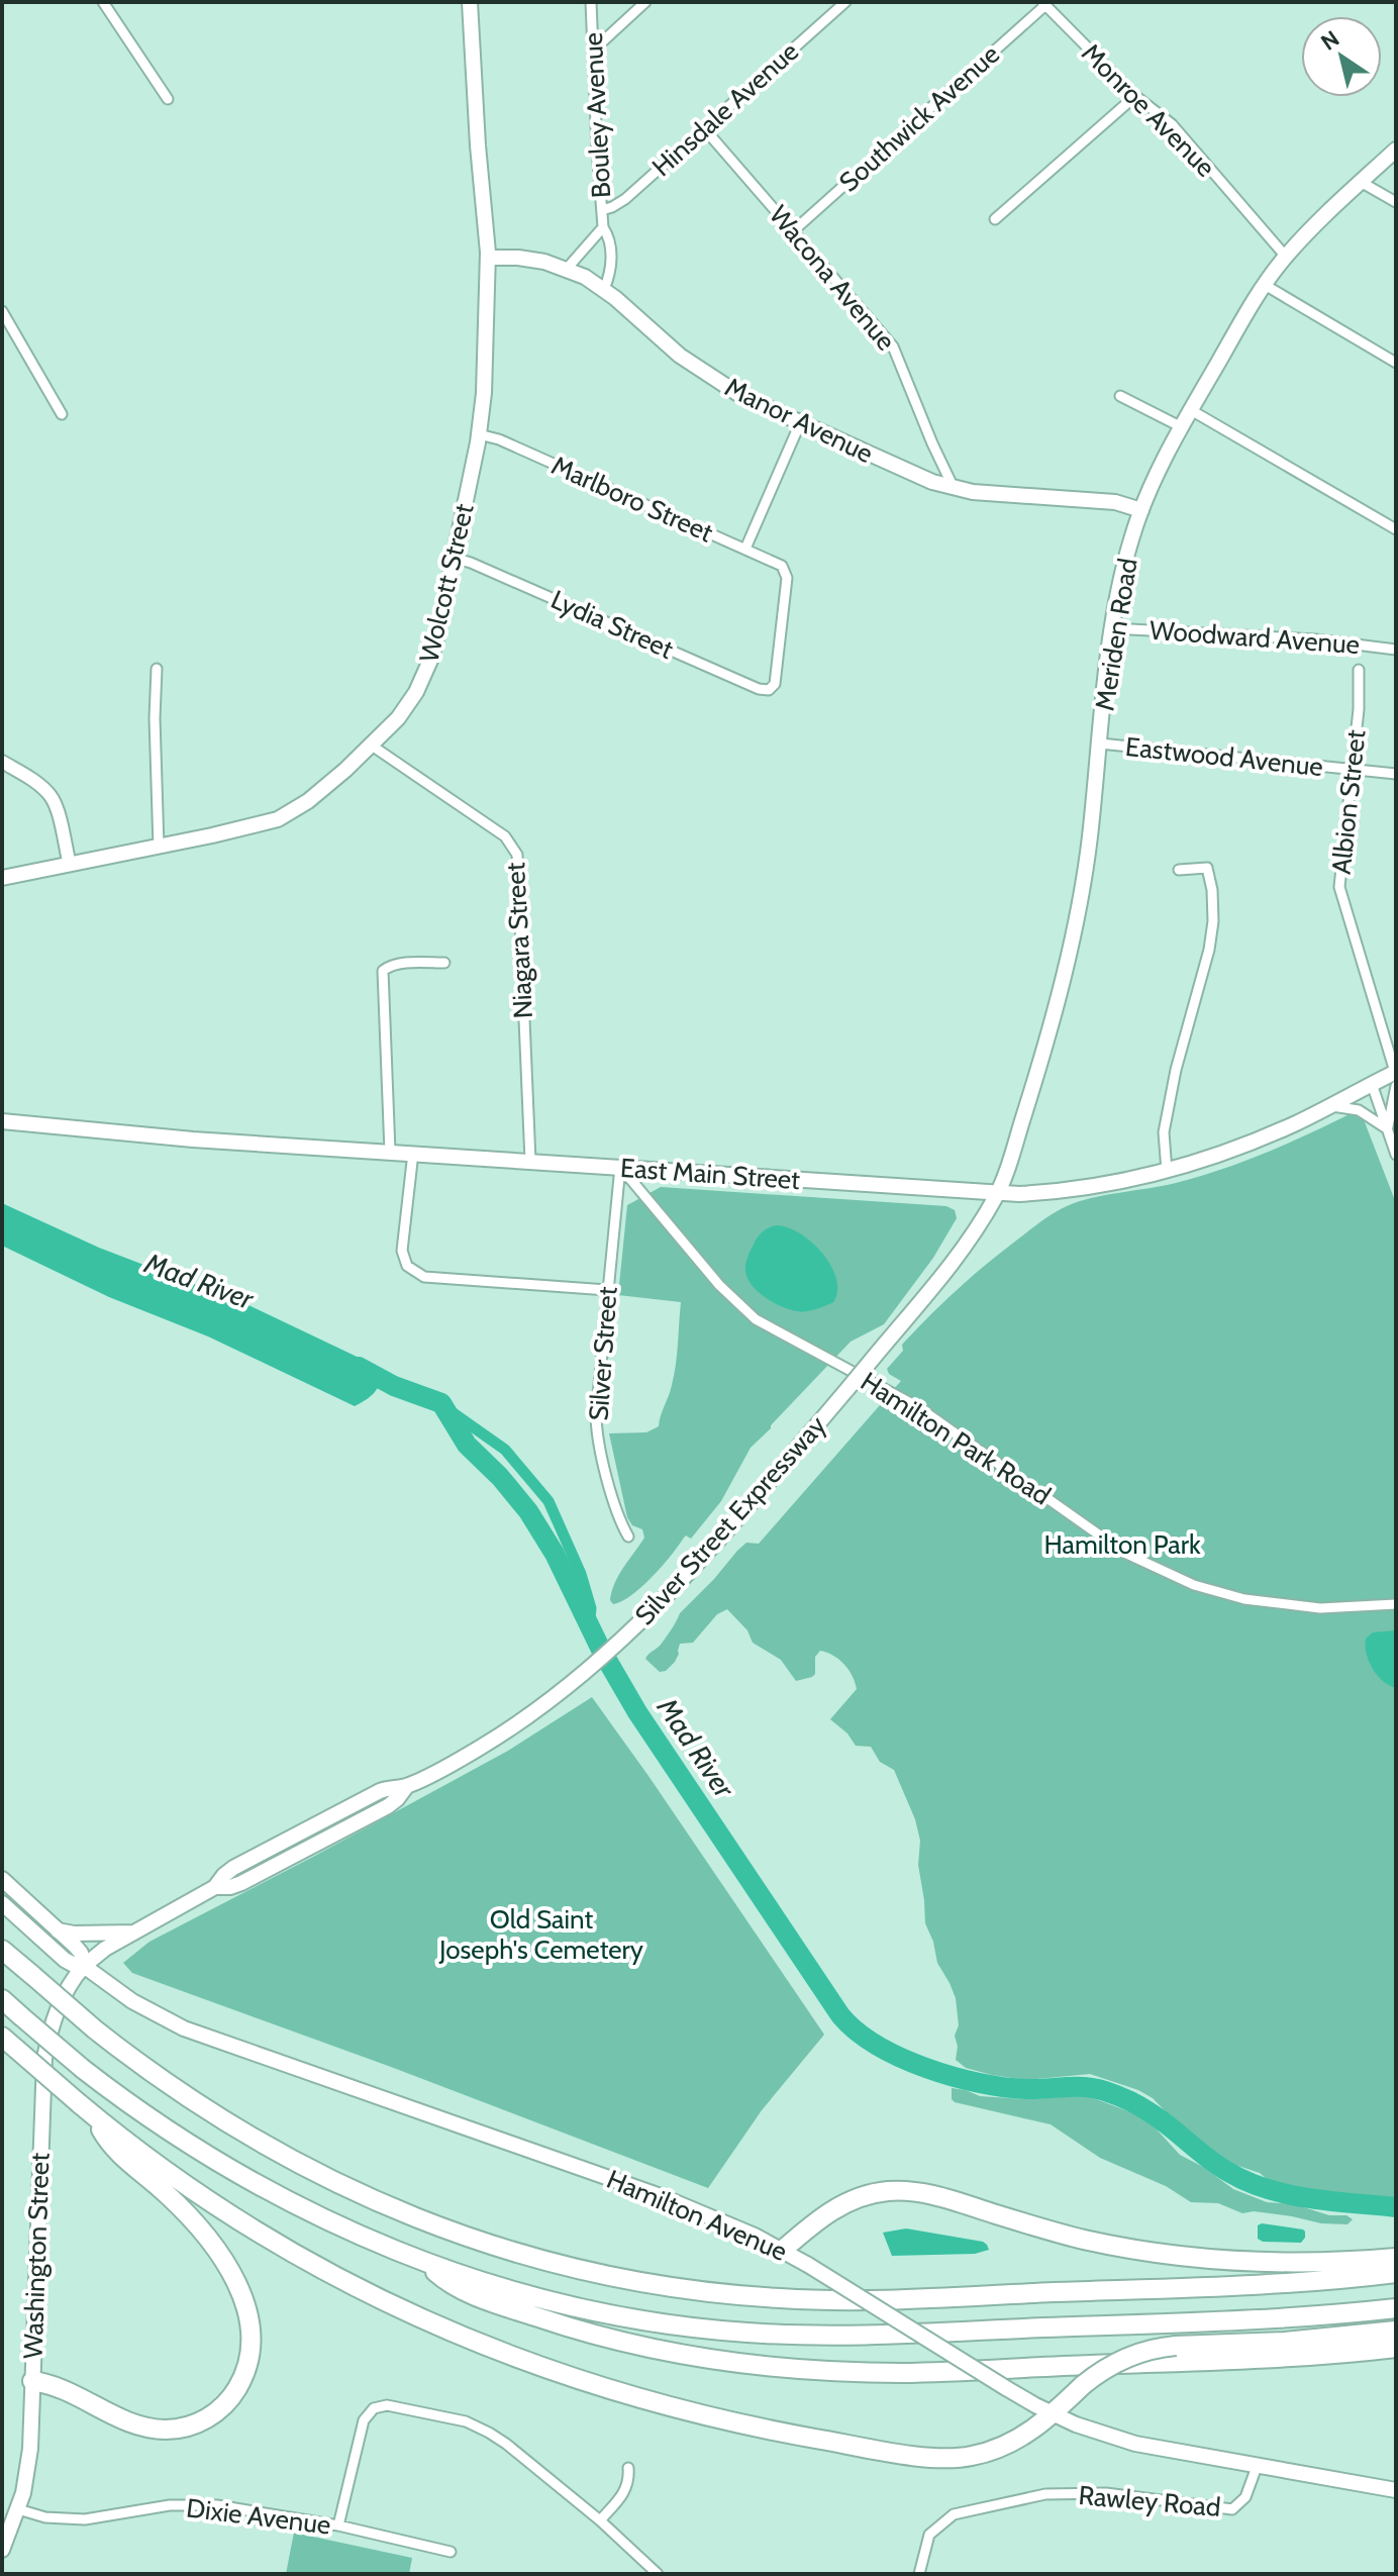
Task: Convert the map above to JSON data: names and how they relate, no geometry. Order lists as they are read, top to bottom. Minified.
{"streets":{"main road":["Manor Avenue","Wolcott Street","Meriden Road","East Main Street","Silver Street Expressway","Hamilton Avenue","Washington Street"],"street":["Hinsdale Avenue","Monroe Avenue","Bouley Avenue","Southwick Avenue","Wacona Avenue","Marlboro Street","Lydia Street","Woodward Avenue","Eastwood Avenue","Albion Street","Niagara Street","Silver Street","Hamilton Park Road","Rawley Road","Dixie Avenue"]},"crossings":[["Hinsdale Avenue","Bouley Avenue"],["Hinsdale Avenue","Wacona Avenue"],["Monroe Avenue","Southwick Avenue"],["Monroe Avenue","Meriden Road"],["Bouley Avenue","Manor Avenue"],["Southwick Avenue","Wacona Avenue"],["Wacona Avenue","Manor Avenue"],["Manor Avenue","Wolcott Street"],["Manor Avenue","Meriden Road"],["Marlboro Street","Wolcott Street"],["Marlboro Street","Lydia Street"],["Wolcott Street","Lydia Street"],["Wolcott Street","Niagara Street"],["Meriden Road","Woodward Avenue"],["Meriden Road","Eastwood Avenue"],["Meriden Road","East Main Street"],["Meriden Road","Silver Street Expressway"],["Eastwood Avenue","Albion Street"],["Albion Street","East Main Street"],["Niagara Street","East Main Street"],["East Main Street","Silver Street"],["East Main Street","Hamilton Park Road"],["East Main Street","Silver Street Expressway"],["Silver Street","Hamilton Park Road"],["Silver Street Expressway","Hamilton Avenue"],["Silver Street Expressway","Washington Street"],["Hamilton Avenue","Washington Street"],["Hamilton Avenue","Rawley Road"],["Washington Street","Dixie Avenue"]],"water":["Mad River"],"parks":["Hamilton Park","Old Saint Joseph's Cemetery"],"north":"top left"}
